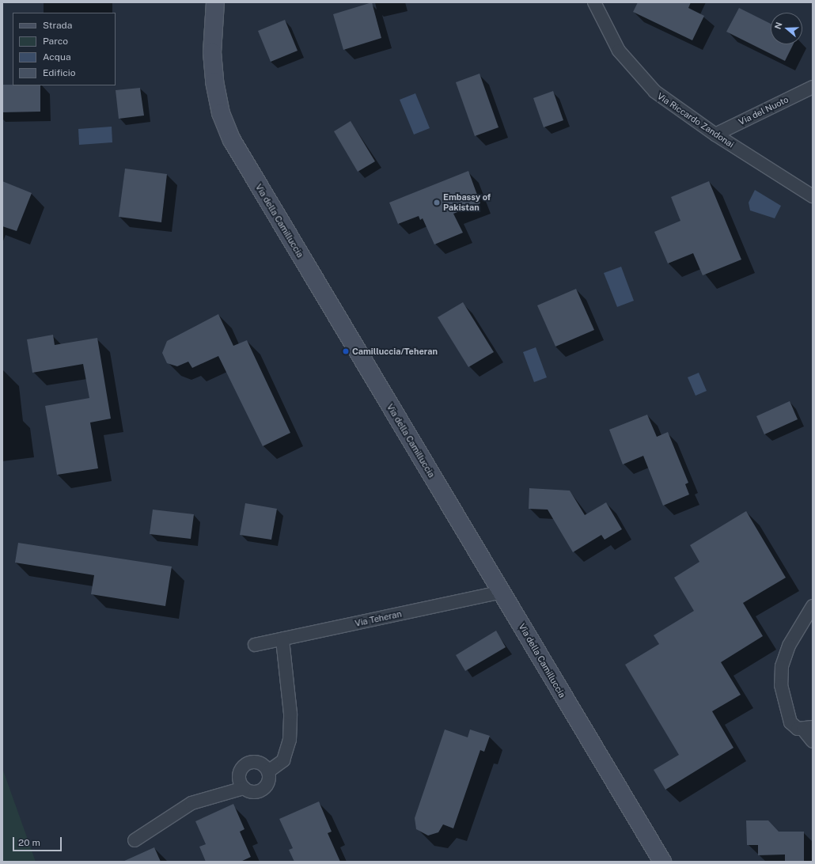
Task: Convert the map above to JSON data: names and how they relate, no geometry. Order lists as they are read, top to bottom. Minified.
{"streets":{"main road":["Via della Camilluccia"],"street":["Via del Nuoto","Via Riccardo Zandonai","Via Teheran"]},"crossings":[["Via del Nuoto","Via Riccardo Zandonai"],["Via della Camilluccia","Via Teheran"]],"places":["Embassy of Pakistan","Camilluccia/Teheran"],"legend":["Strada","Parco","Acqua","Edificio"],"scale_bar":"20 m","north":"left"}
